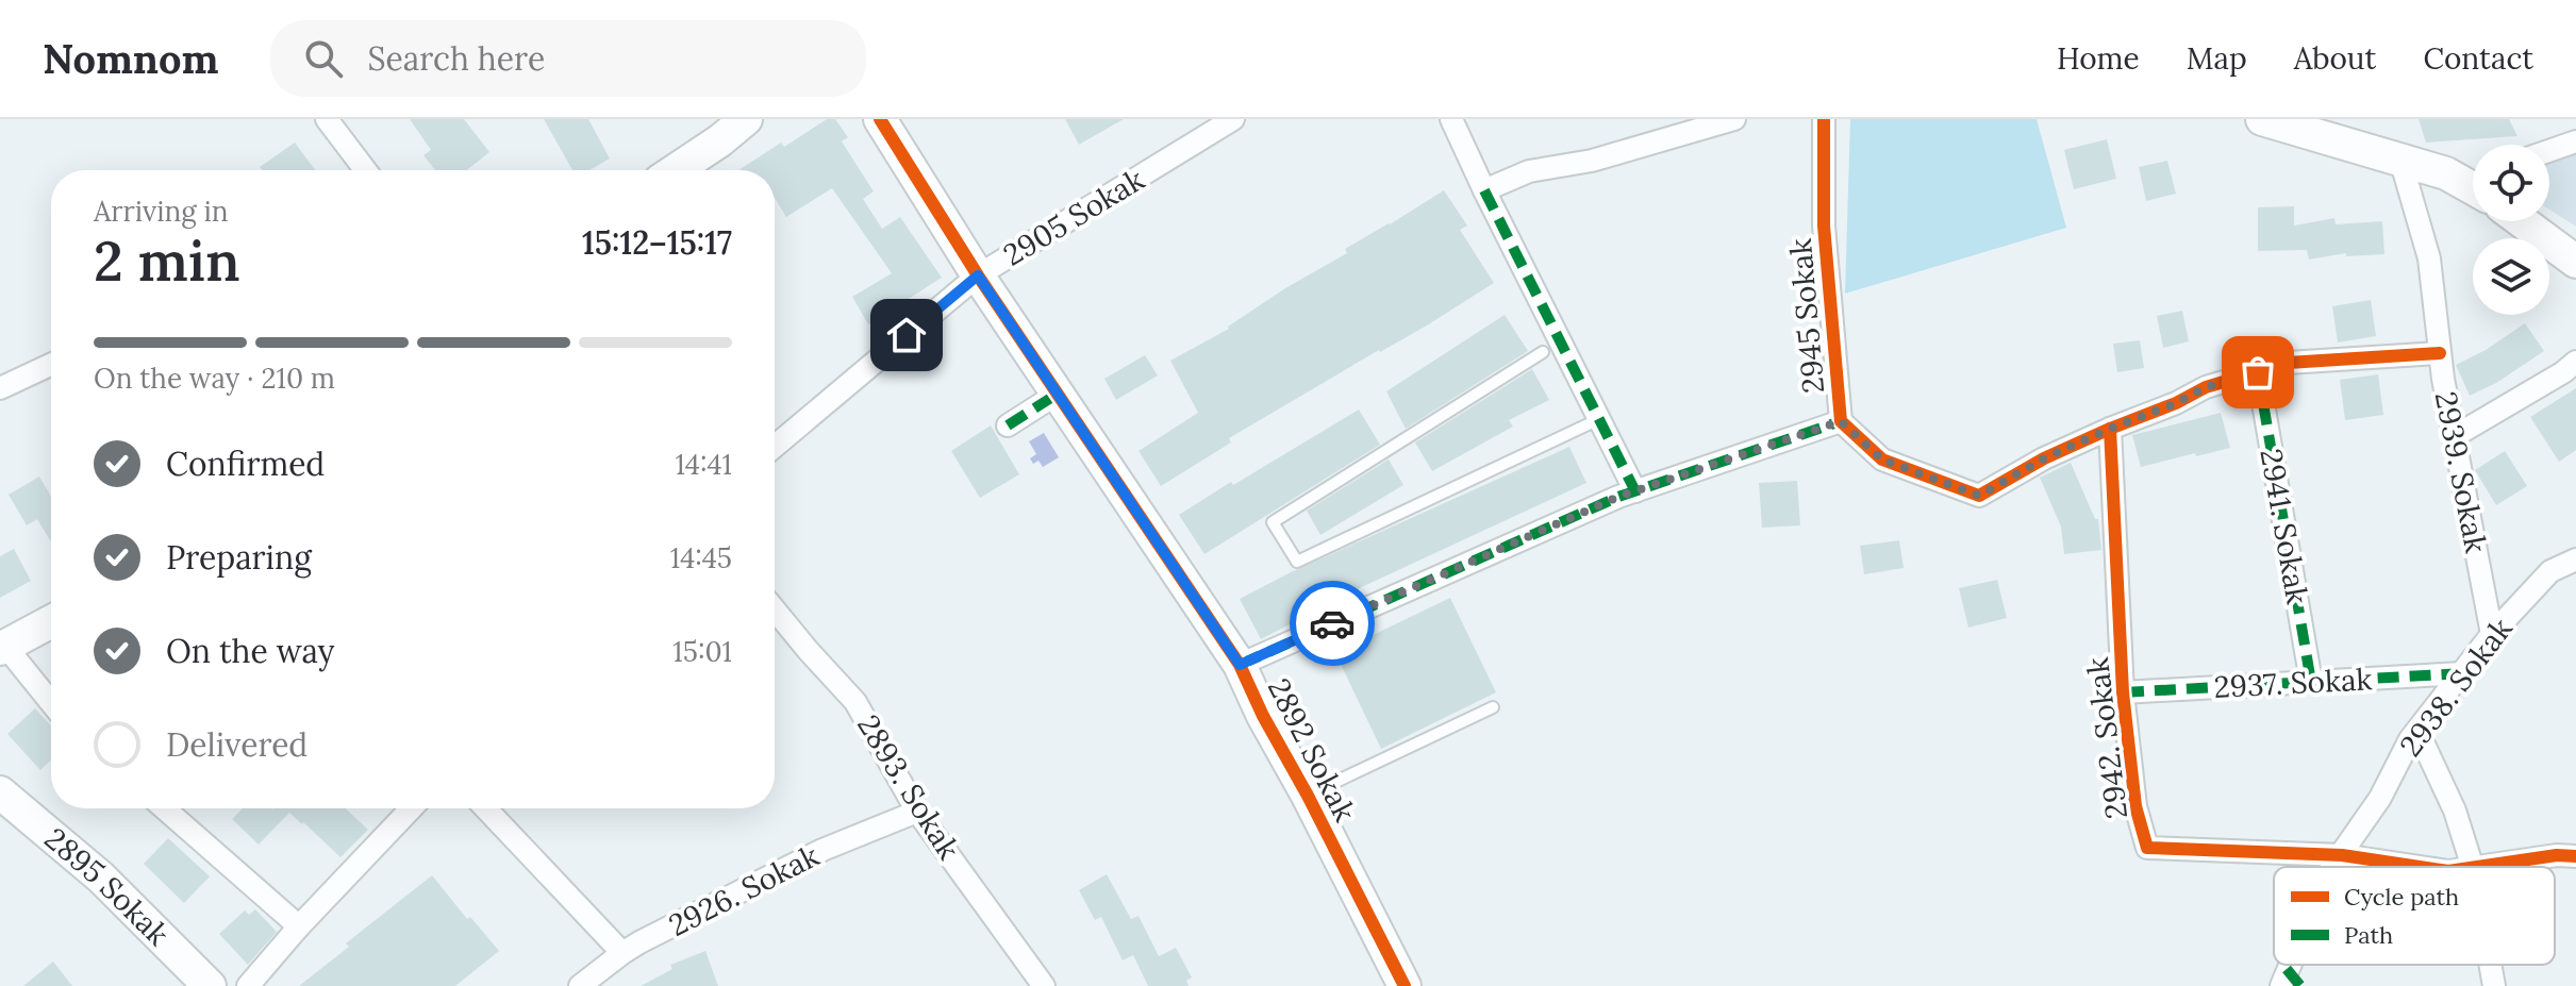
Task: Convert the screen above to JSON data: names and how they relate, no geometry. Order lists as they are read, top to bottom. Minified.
{"streets":{"street":["2905 Sokak","2945 Sokak","2939. Sokak","2941. Sokak","2937. Sokak","2938. Sokak","2942. Sokak","2892 Sokak","2893. Sokak","2895 Sokak","2926. Sokak"]},"crossings":[["2905 Sokak","2892 Sokak"],["2945 Sokak","2939. Sokak"],["2945 Sokak","2941. Sokak"],["2945 Sokak","2942. Sokak"],["2939. Sokak","2938. Sokak"],["2941. Sokak","2937. Sokak"],["2937. Sokak","2938. Sokak"],["2937. Sokak","2942. Sokak"],["2938. Sokak","2942. Sokak"],["2893. Sokak","2926. Sokak"]],"legend":["Cycle path","Path"],"page":{"header":"Nomnom","search":"Search here","nav":["Home","Map","About","Contact"],"heading":["2 min","Arriving in","15:12–15:17"],"bar":"On the way · 210 m","list":[["Confirmed","14:41"],["Preparing","14:45"],["On the way","15:01"],"Delivered"]}}
